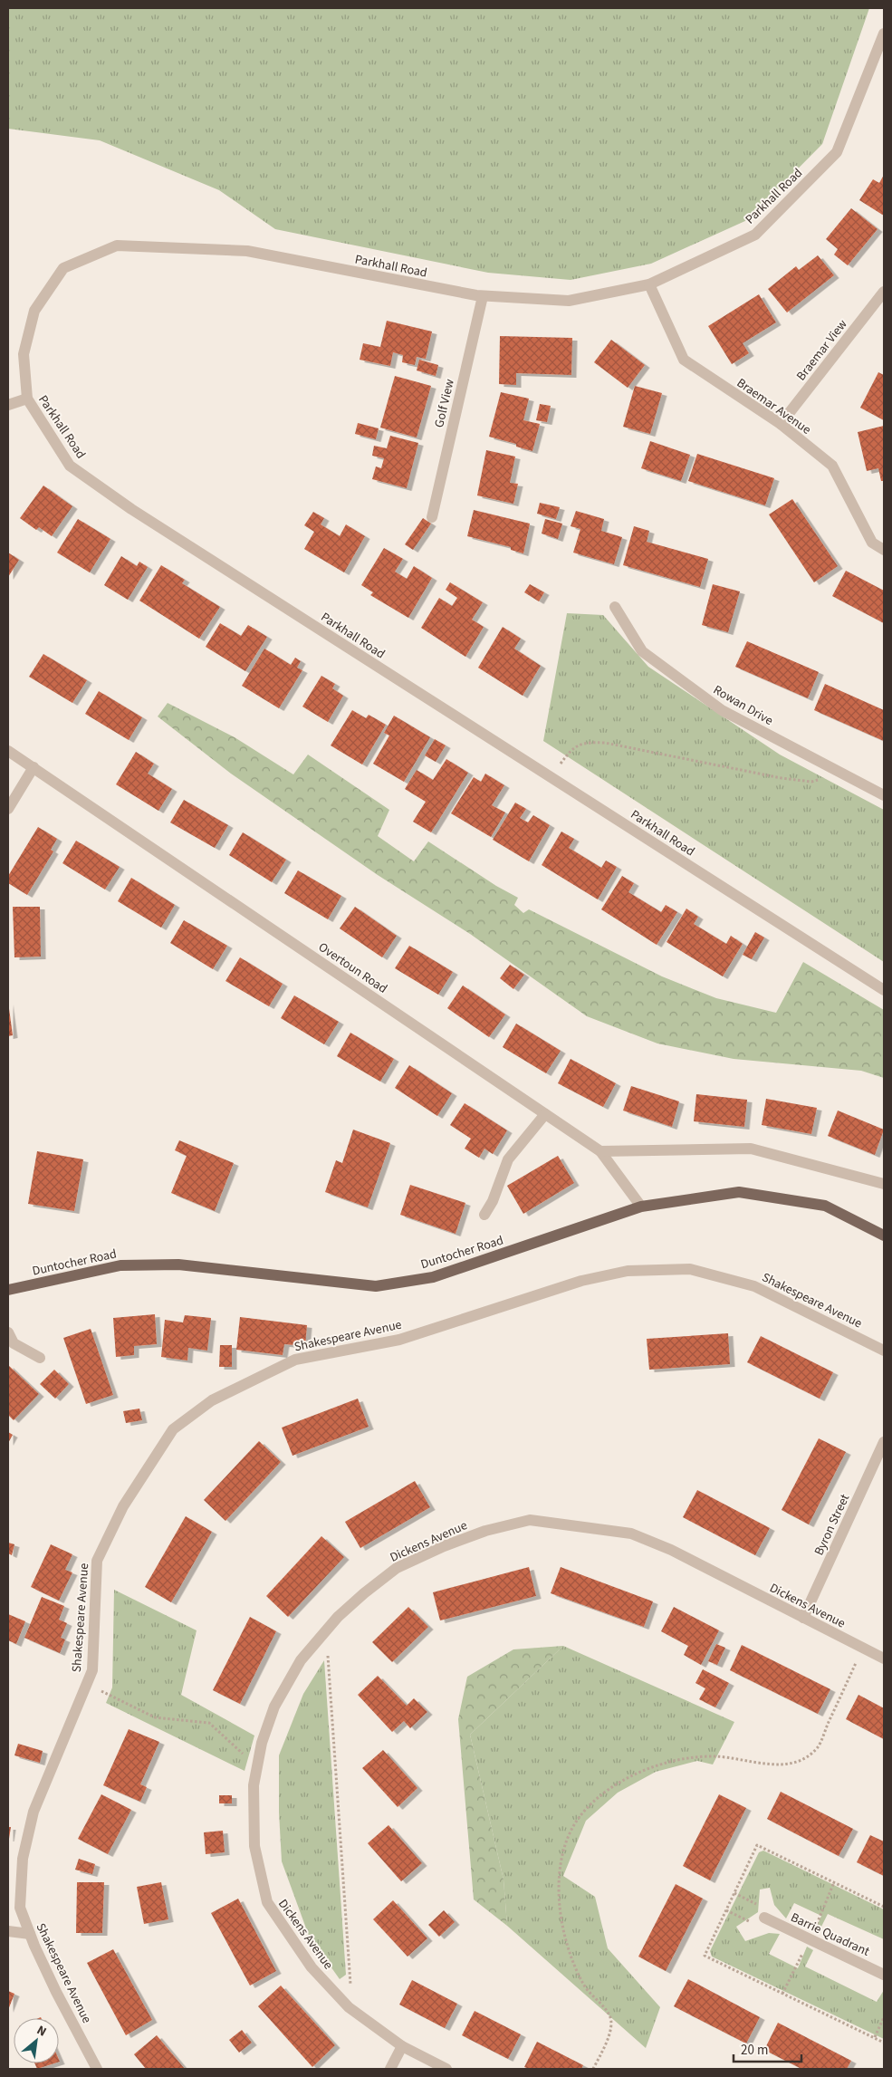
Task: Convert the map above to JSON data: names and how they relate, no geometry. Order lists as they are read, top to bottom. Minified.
{"streets":{"main road":["Duntocher Road"],"street":["Parkhall Road","Braemar View","Golf View","Braemar Avenue","Rowan Drive","Overtoun Road","Shakespeare Avenue","Byron Street","Dickens Avenue","Barrie Quadrant"]},"crossings":[["Parkhall Road","Golf View"],["Parkhall Road","Braemar Avenue"],["Braemar View","Braemar Avenue"],["Overtoun Road","Duntocher Road"],["Byron Street","Dickens Avenue"]],"scale_bar":"20 m","north":"top right"}
